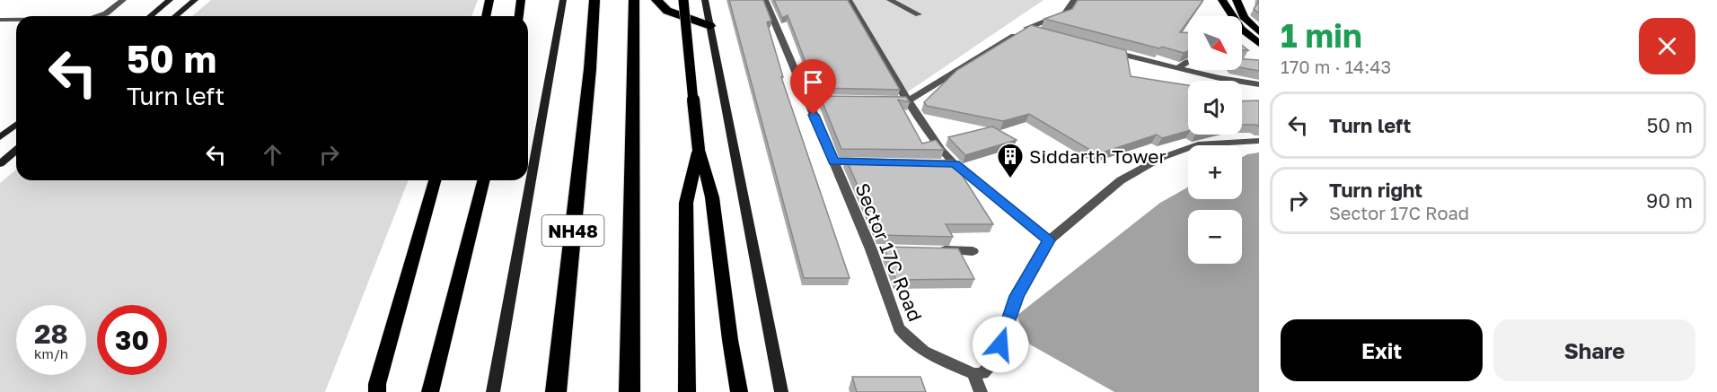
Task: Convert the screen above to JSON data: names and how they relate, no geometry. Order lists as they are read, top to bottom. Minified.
{"streets":{"highway":["NH48"],"street":["Sector 17C Road"]},"places":{"building":["Siddarth Tower"]},"north":"bottom right","page":{"heading":["1 min","170 m · 14:43"],"map_buttons":["+","−"],"turn":["50 m","Turn left"],"list":[{"name":"Turn left","value":"50 m"},{"name":"Turn right","note":"Sector 17C Road","value":"90 m"}],"speed":"28 km/h","limit":"30","buttons":["Exit","Share"]}}
